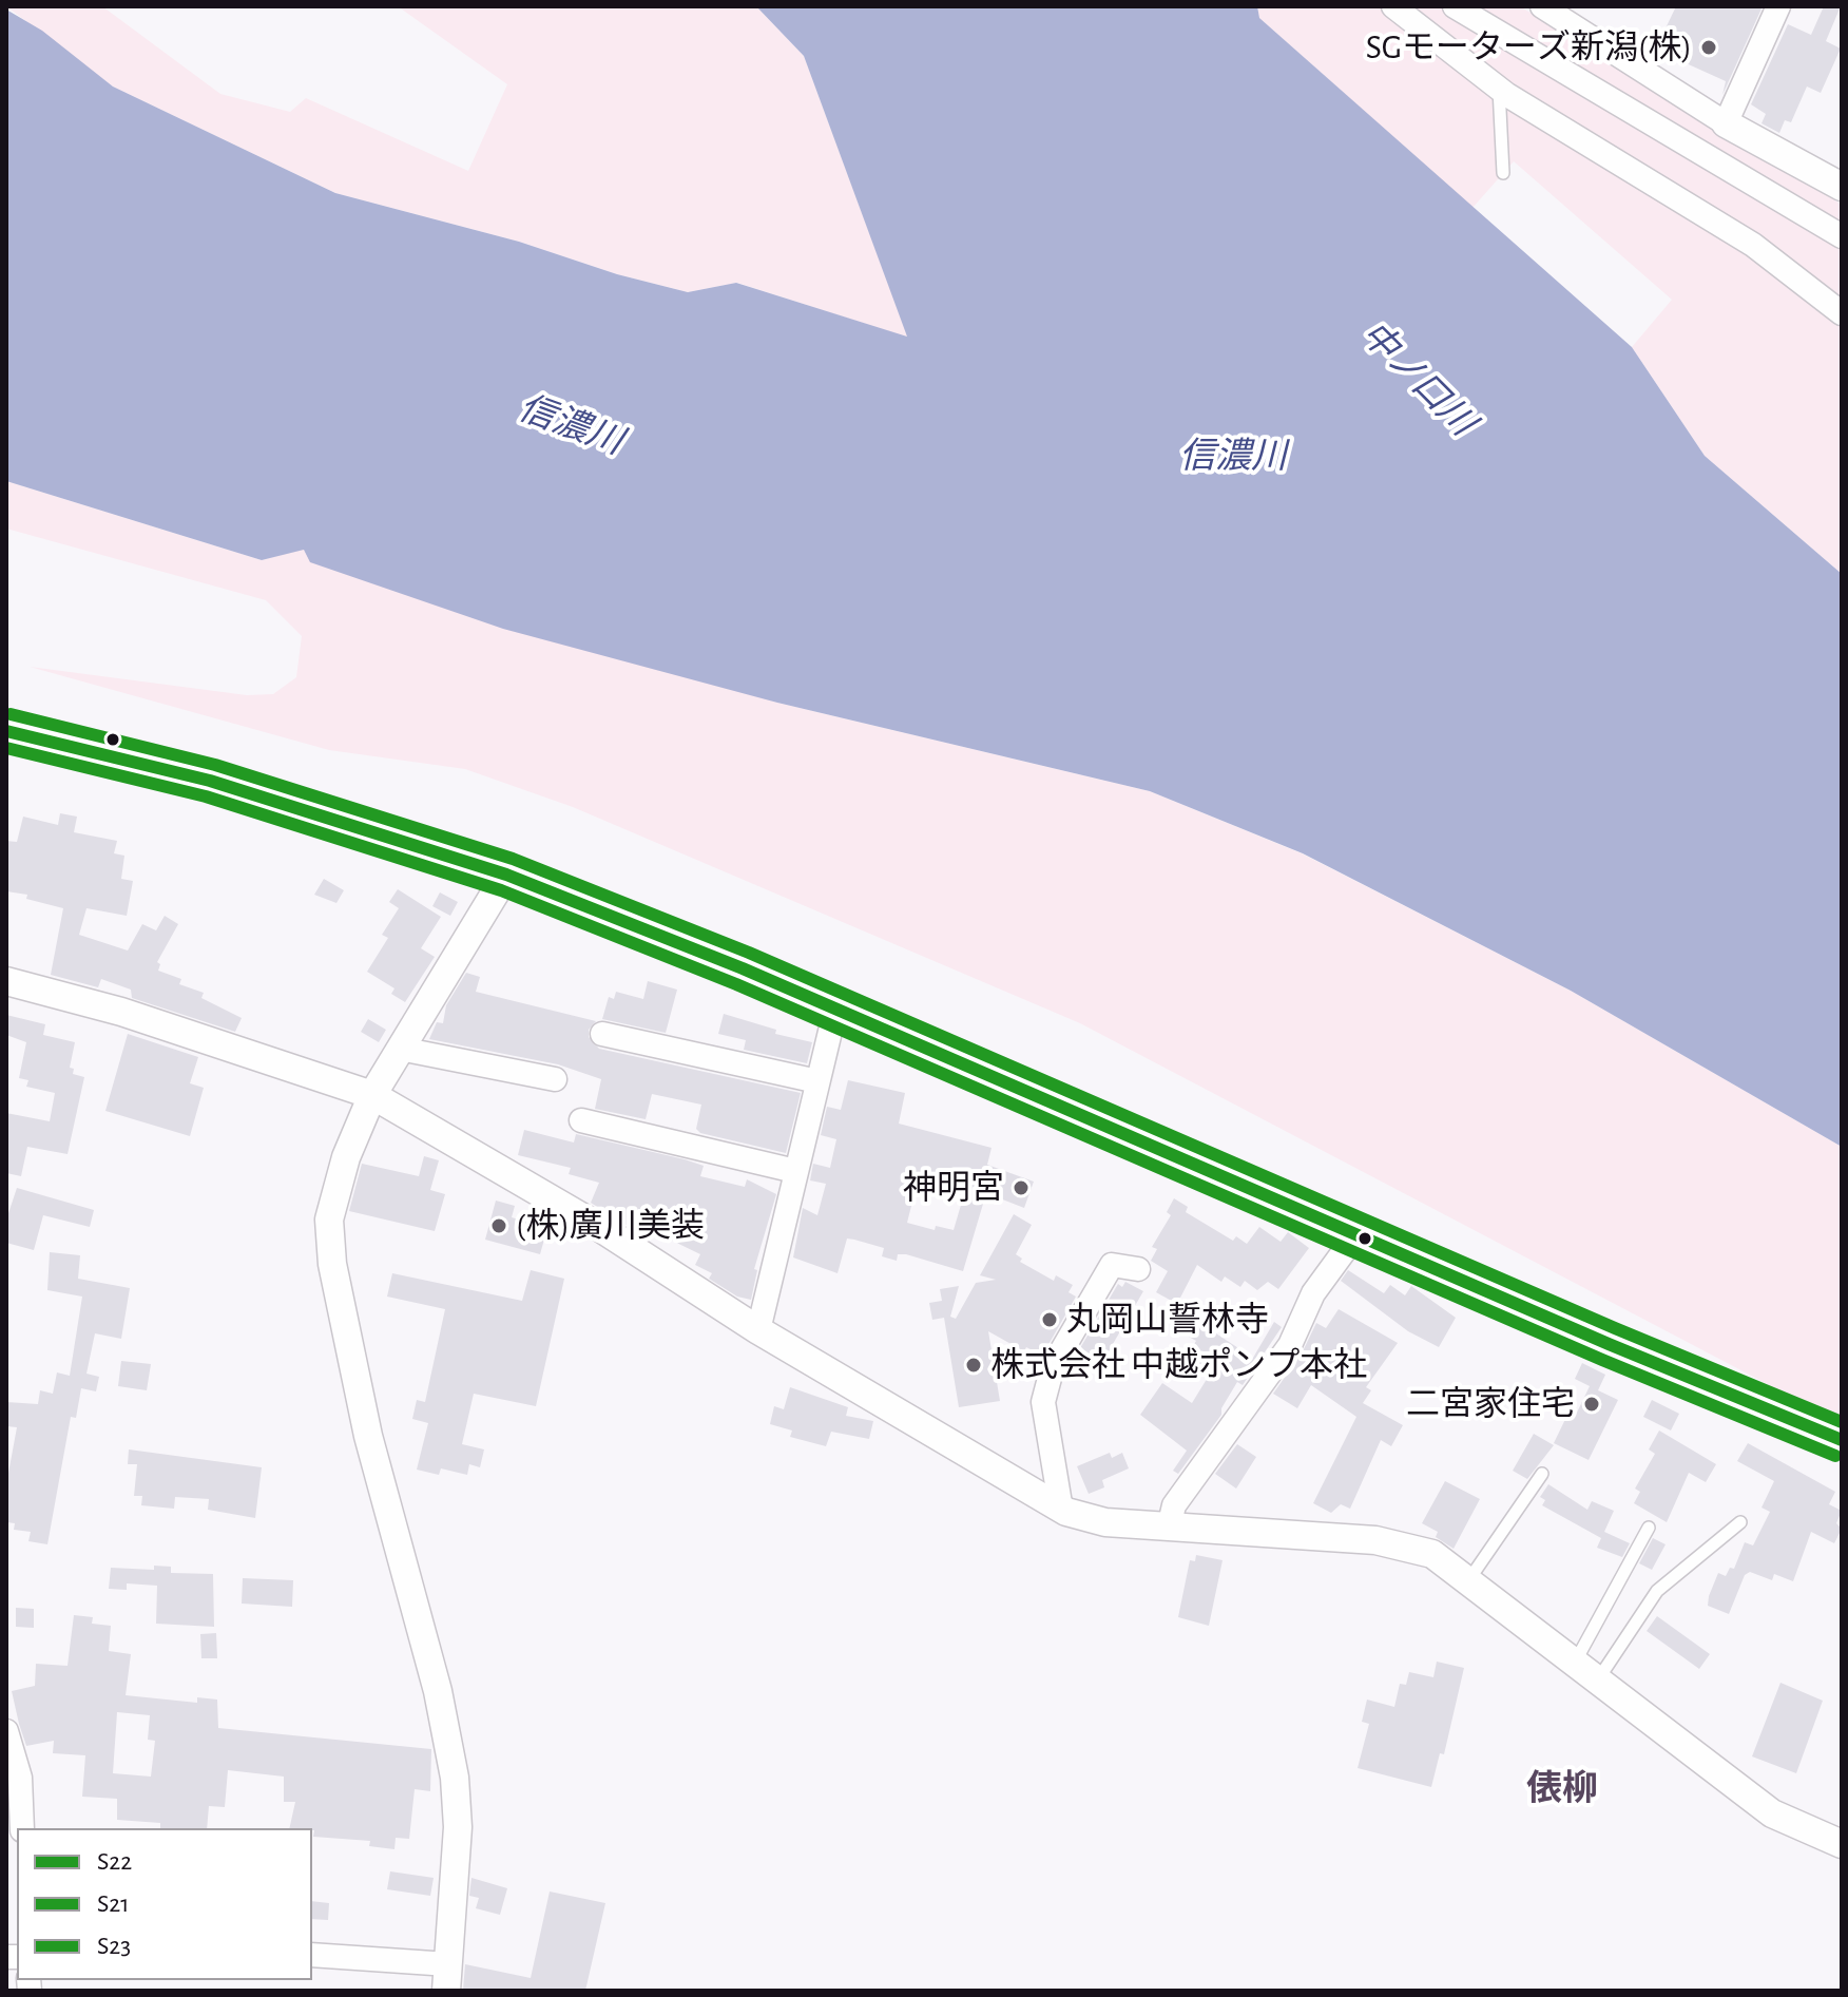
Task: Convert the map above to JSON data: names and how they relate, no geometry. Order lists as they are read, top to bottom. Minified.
{"districts":["俵柳"],"water":["中ノ口川","信濃川"],"places":["SGモーターズ新潟(株)","神明宮","(株)廣川美装","丸岡山誓林寺","株式会社 中越ポンプ本社","二宮家住宅"],"lines":["transit line S23","transit line S22","transit line S21"],"legend":["S22","S21","S23"]}
